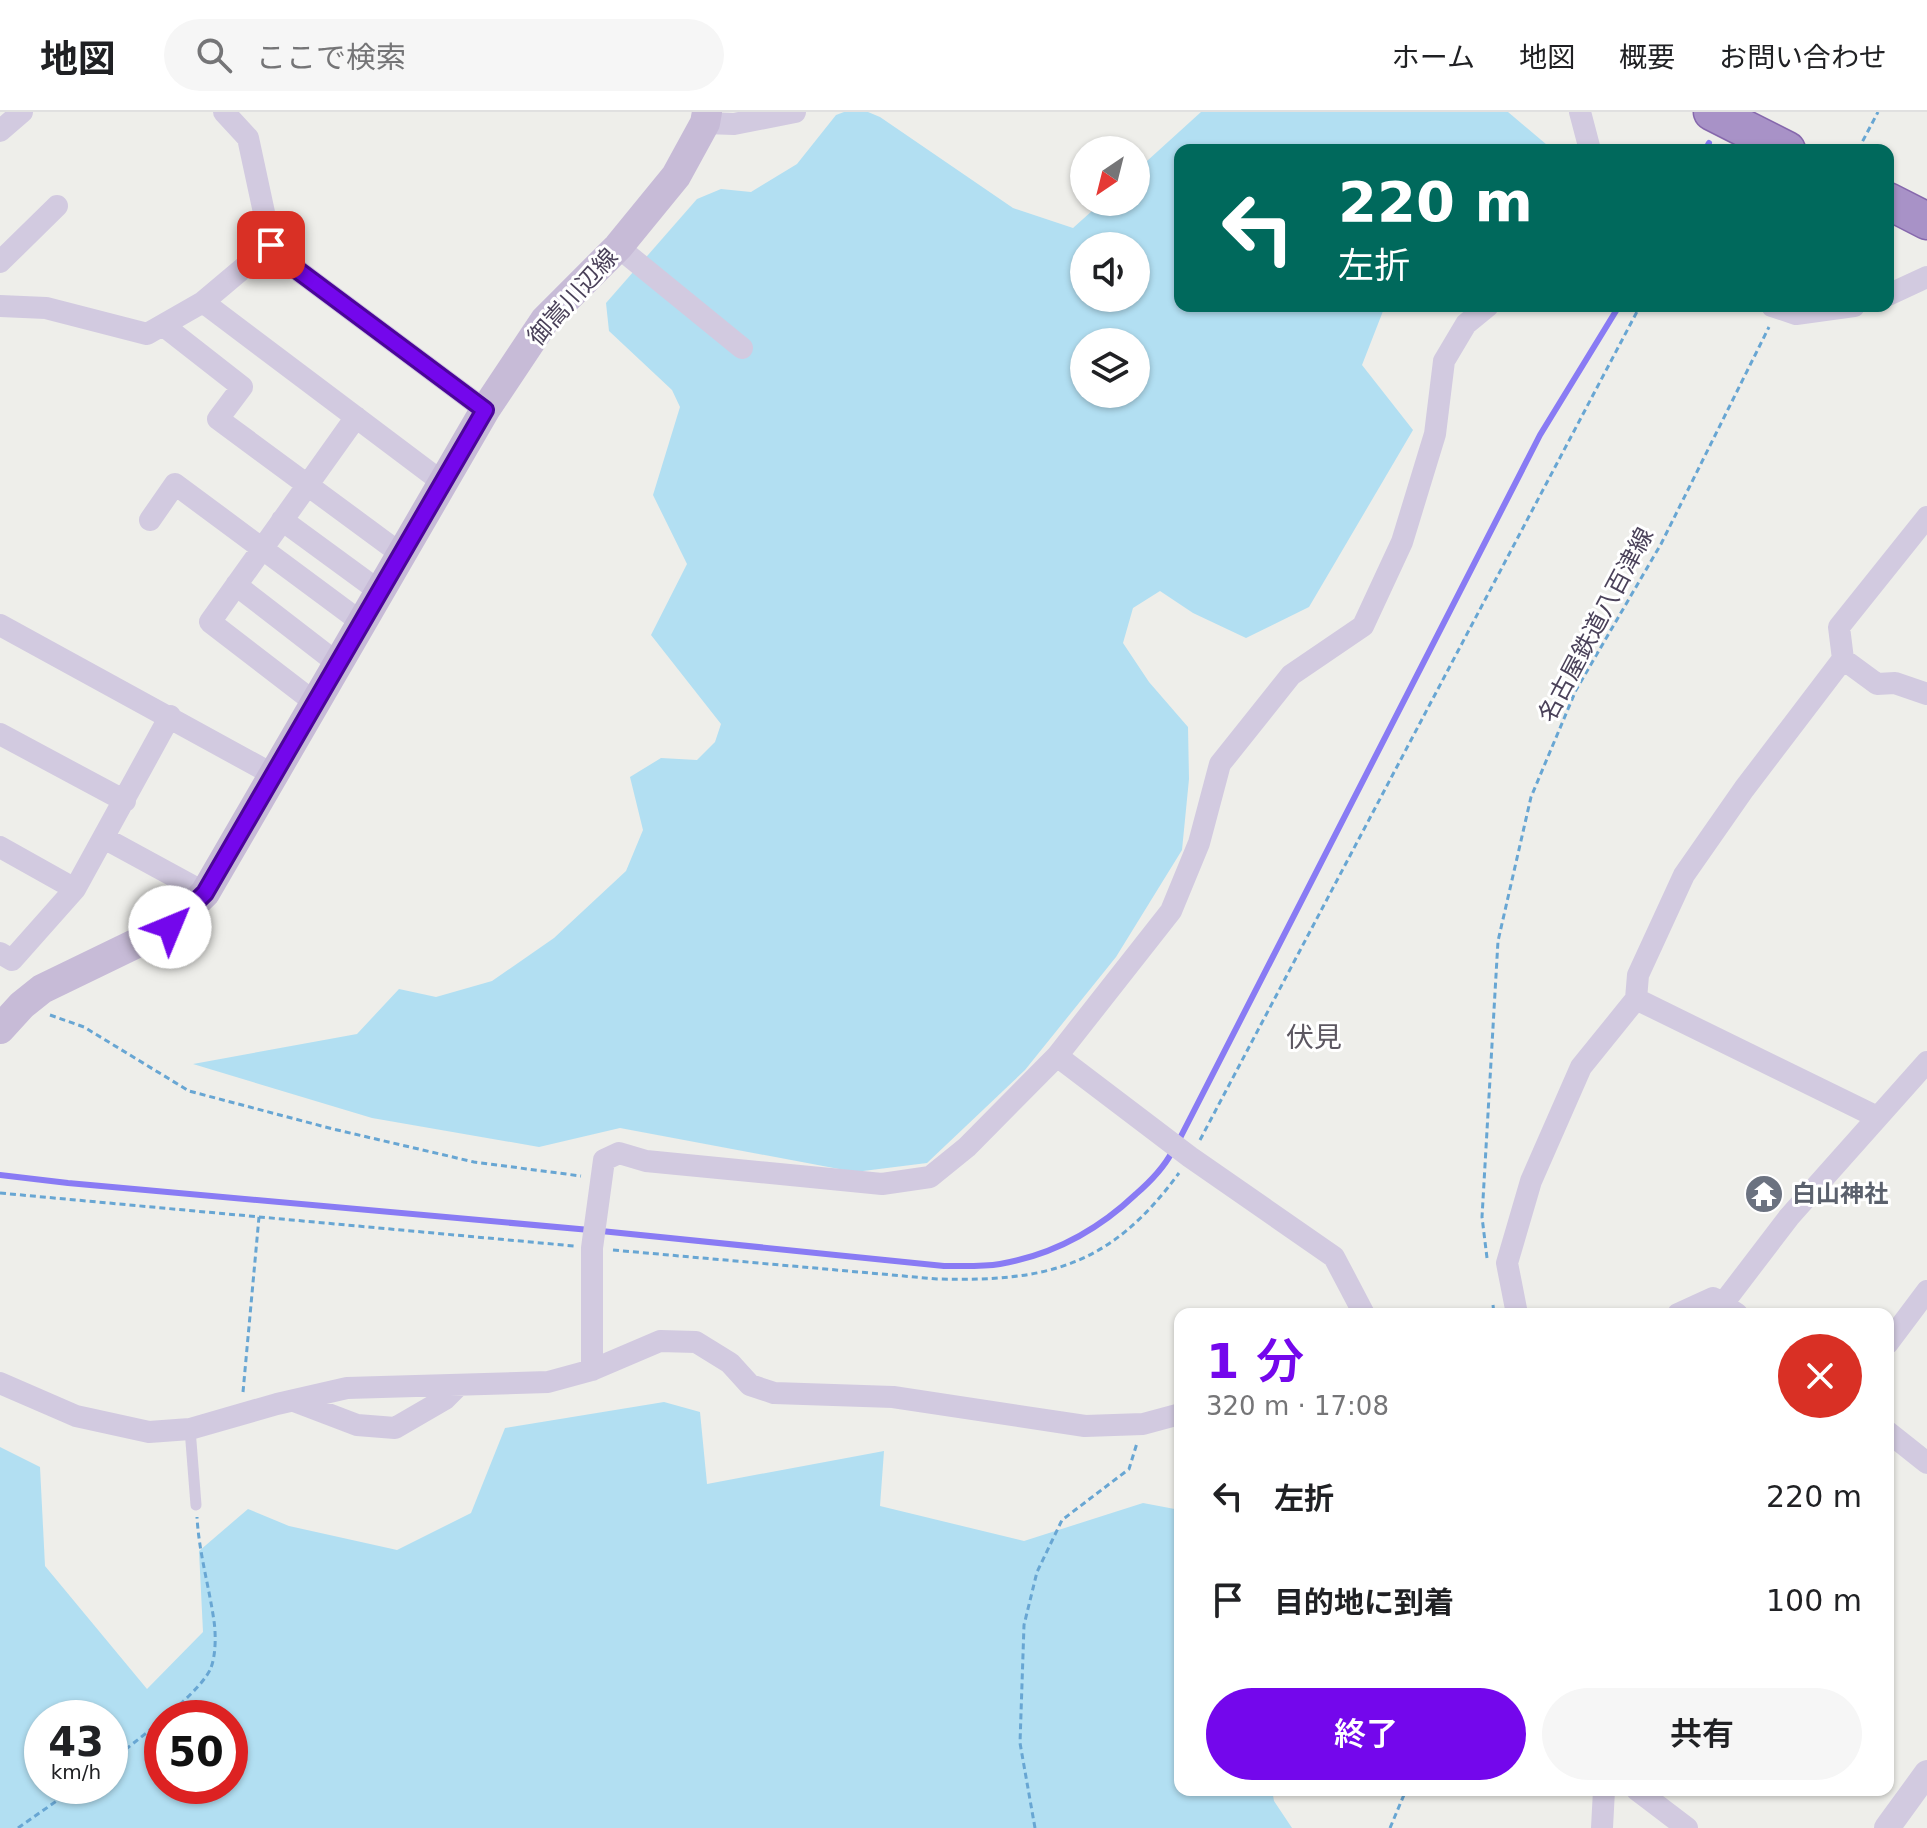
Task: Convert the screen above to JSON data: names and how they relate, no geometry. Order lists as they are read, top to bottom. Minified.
{"streets":{"main road":["御嵩川辺線"],"path":["名古屋鉄道八百津線"]},"districts":["伏見"],"places":{"temple":["白山神社"]},"north":"bottom left","page":{"header":"地図","search":"ここで検索","nav":["ホーム","地図","概要","お問い合わせ"],"turn":["220 m","左折"],"heading":["1 分","320 m · 17:08"],"list":[{"name":"左折","value":"220 m"},{"name":"目的地に到着","value":"100 m"}],"buttons":["終了","共有"],"speed":"43 km/h","limit":"50"}}
